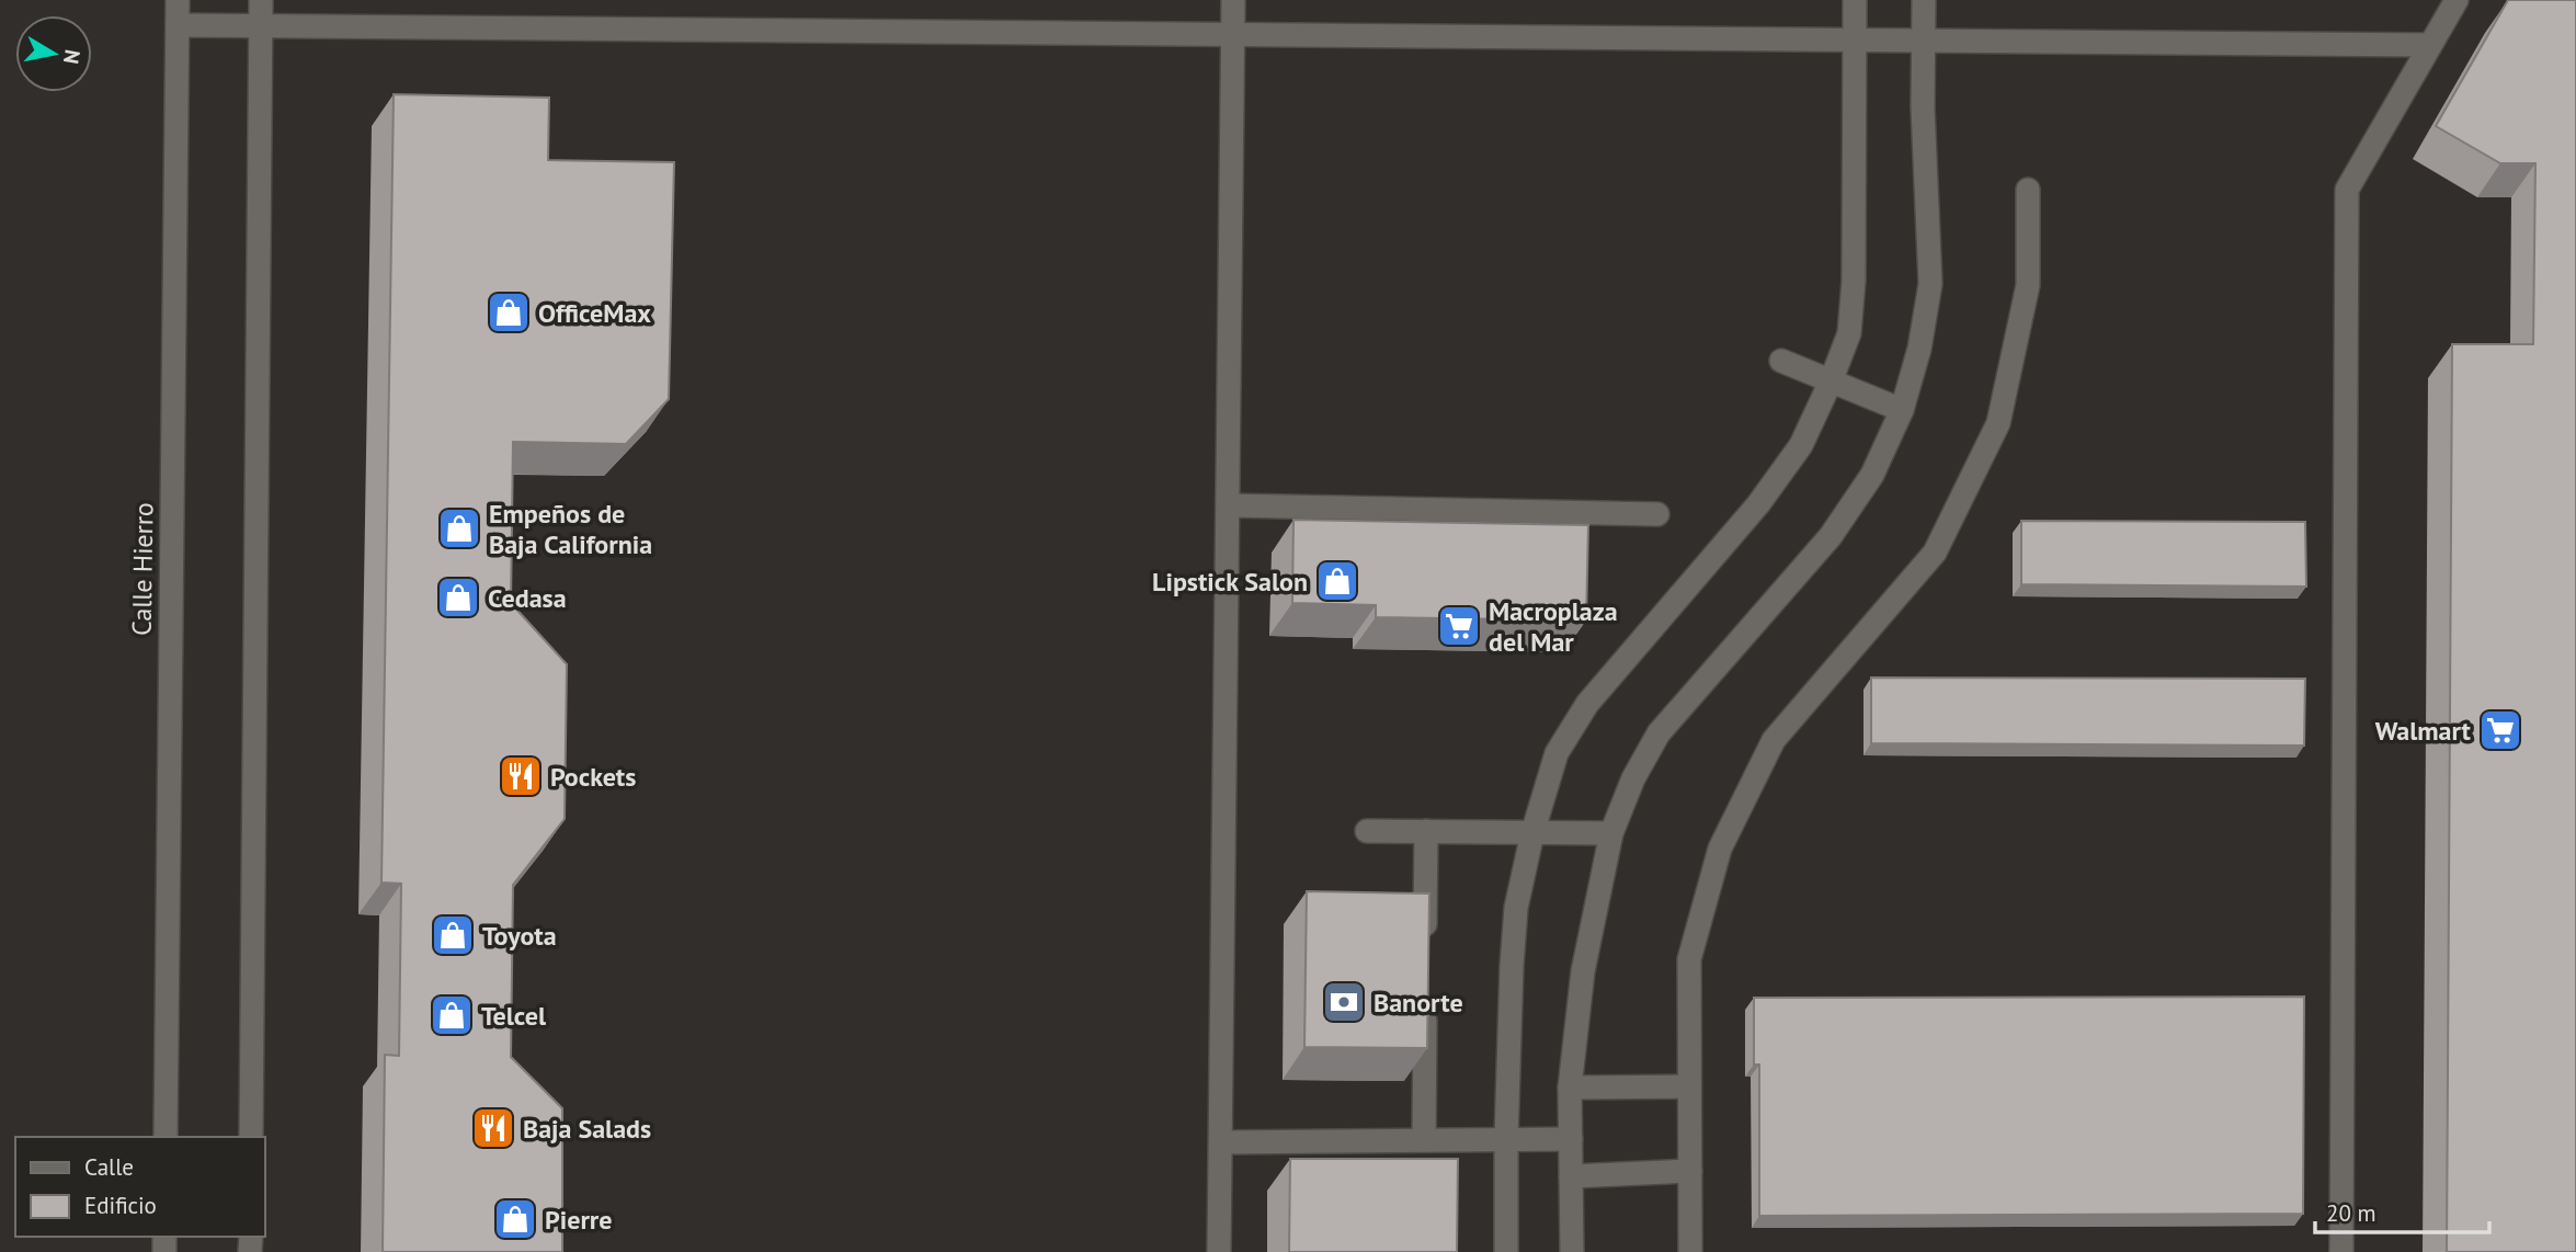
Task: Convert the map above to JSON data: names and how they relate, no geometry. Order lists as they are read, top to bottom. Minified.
{"streets":{"street":["Calle Hierro"]},"places":{"shop":["OfficeMax","Empeños de Baja California","Lipstick Salon","Cedasa","Toyota","Telcel","Pierre"],"supermarket":["Macroplaza del Mar","Walmart"],"restaurant":["Pockets","Baja Salads"],"bank":["Banorte"]},"legend":["Calle","Edificio"],"scale_bar":"20 m","north":"right"}
